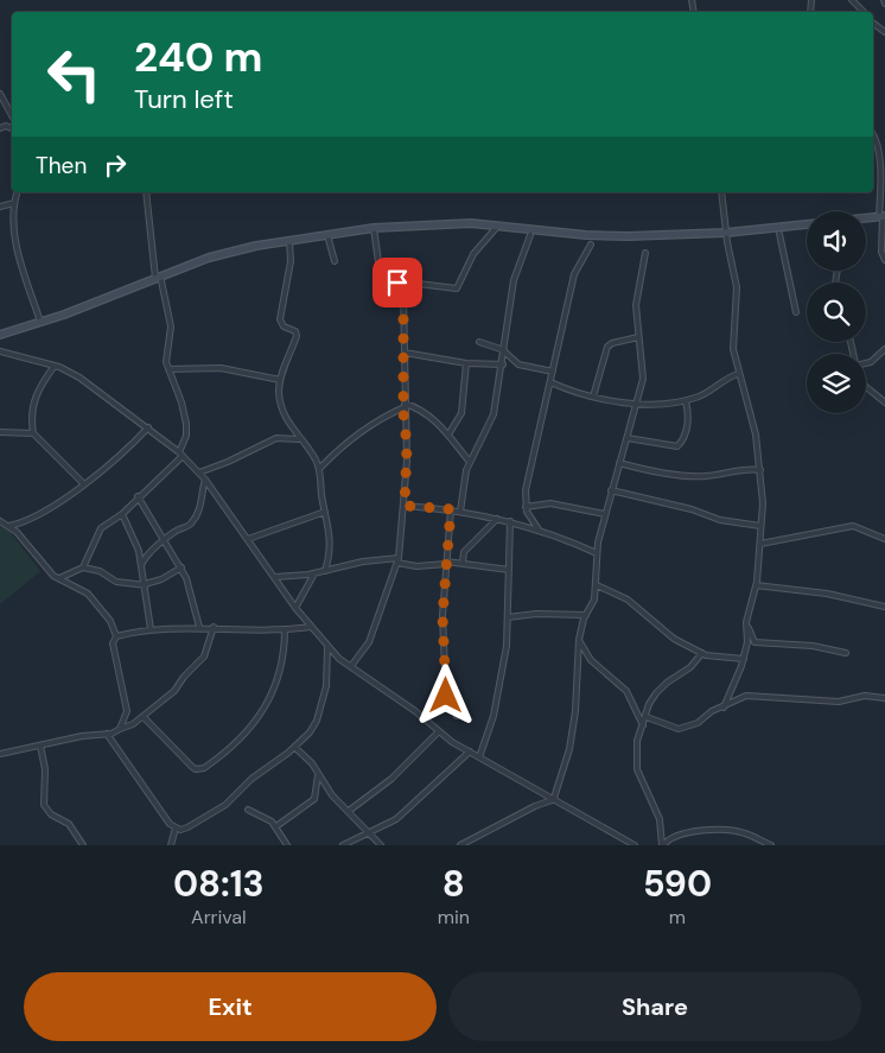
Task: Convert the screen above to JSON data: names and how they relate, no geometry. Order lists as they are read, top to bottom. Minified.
{"page":{"turn":["240 m","Turn left"],"then":"Then","eta":["08:13","Arrival","8","min","590","m"],"buttons":["Exit","Share"]}}
